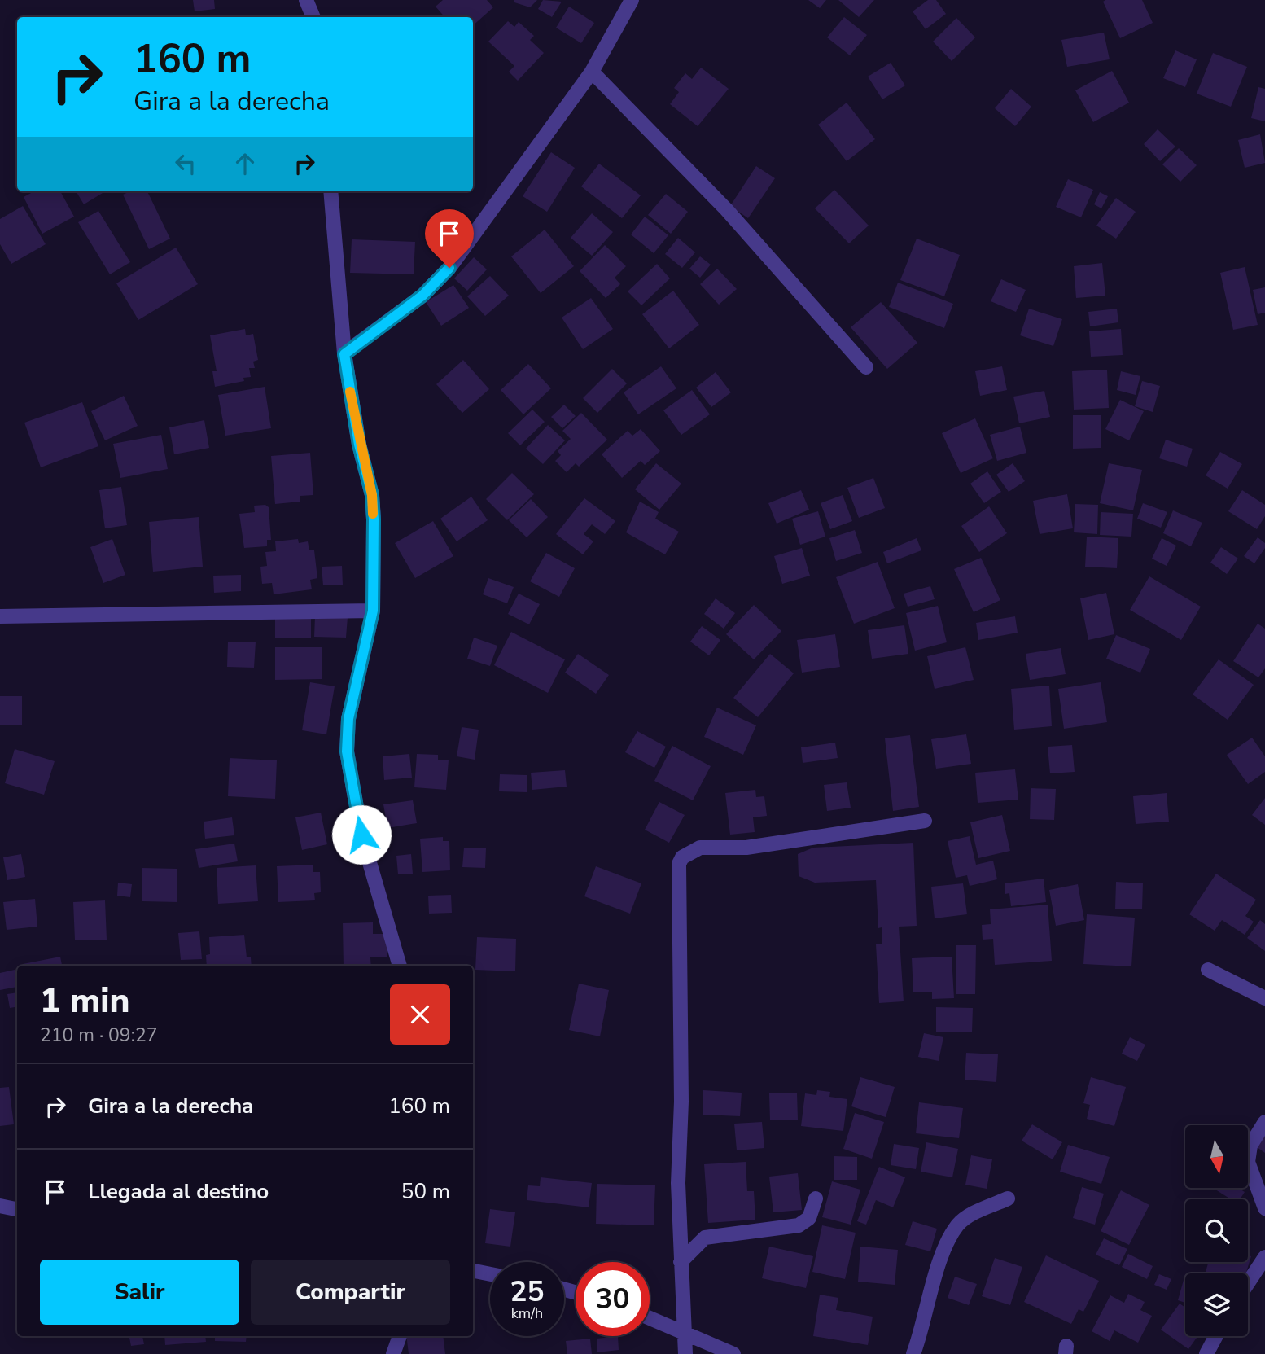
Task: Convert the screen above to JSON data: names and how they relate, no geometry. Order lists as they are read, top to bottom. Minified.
{"north":"bottom","page":{"turn":["160 m","Gira a la derecha"],"heading":["1 min","210 m · 09:27"],"list":[{"name":"Gira a la derecha","value":"160 m"},{"name":"Llegada al destino","value":"50 m"}],"buttons":["Salir","Compartir"],"speed":"25 km/h","limit":"30"}}
